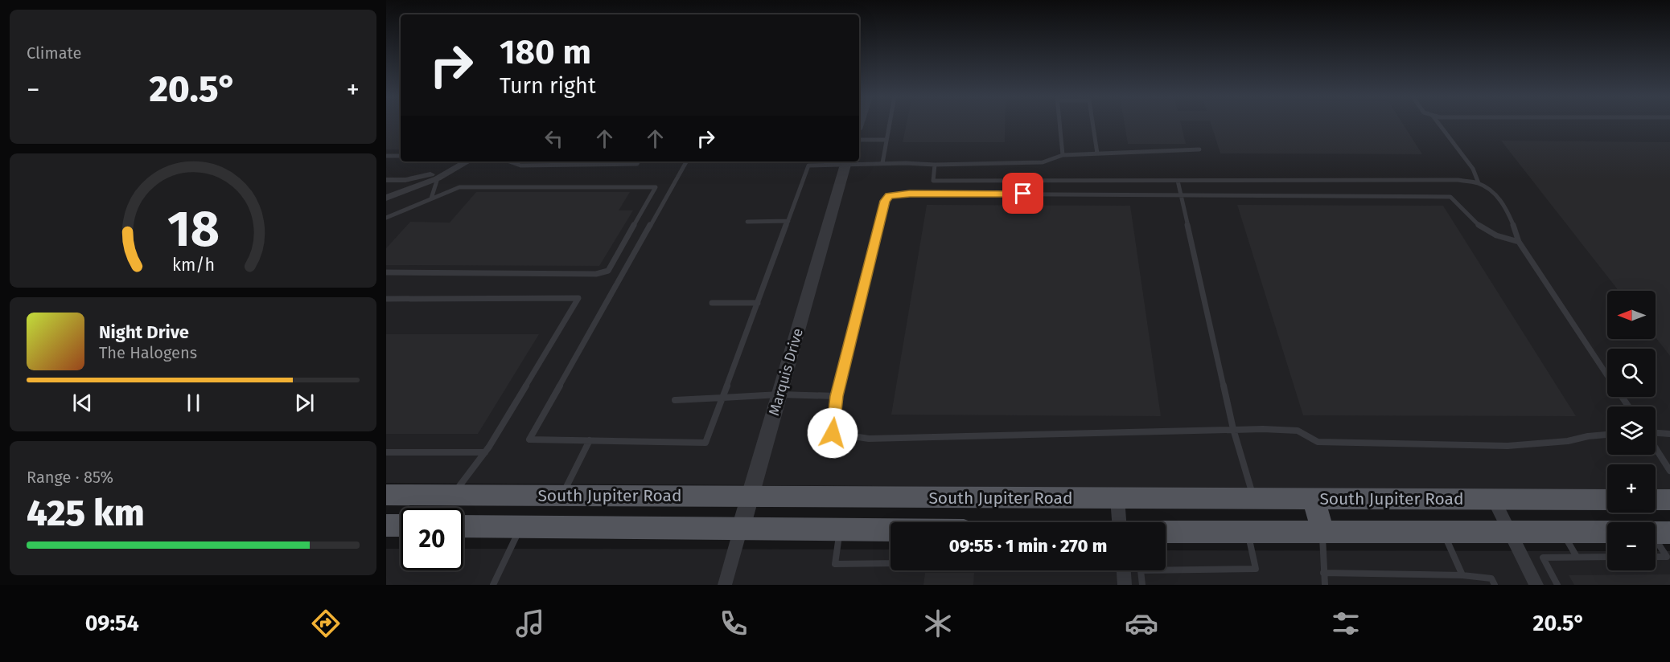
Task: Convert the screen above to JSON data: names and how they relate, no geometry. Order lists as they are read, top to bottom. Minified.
{"streets":{"main road":["South Jupiter Road"],"street":["Marquis Drive"]},"crossings":[["Marquis Drive","South Jupiter Road"]],"north":"left","page":{"tile":["Climate",["Range · 85%","425 km"]],"turn":["180 m","Turn right"],"heat":["−","20.5°","+"],"map_buttons":["+","−"],"song":["Night Drive","The Halogens"],"limit":"20","trip":"09:55 · 1 min · 270 m","tabs":["09:54","20.5°"],"gauge":["18","km/h"]}}
